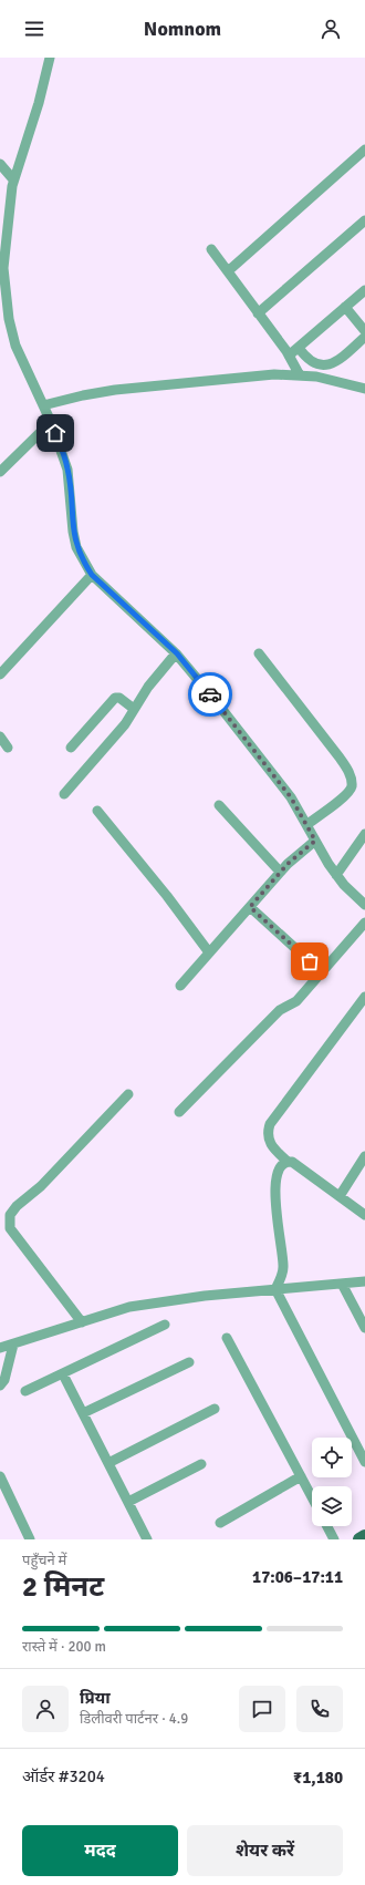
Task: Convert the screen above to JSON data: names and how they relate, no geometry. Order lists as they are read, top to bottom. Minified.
{"page":{"header":"Nomnom","heading":["2 मिनट","पहुँचने में","17:06–17:11"],"panel":["प्रिया","डिलीवरी पार्टनर · 4.9","ऑर्डर #3204","₹1,180"],"bar":"रास्ते में · 200 m","buttons":["मदद","शेयर करें"]}}
